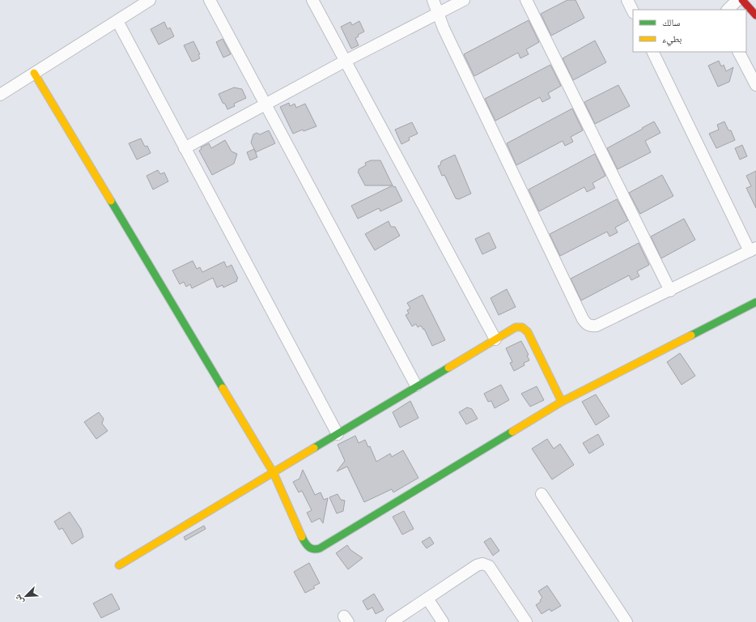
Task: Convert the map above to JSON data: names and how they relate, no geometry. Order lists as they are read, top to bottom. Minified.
{"legend":["سالك","بطيء"],"north":"bottom left"}
